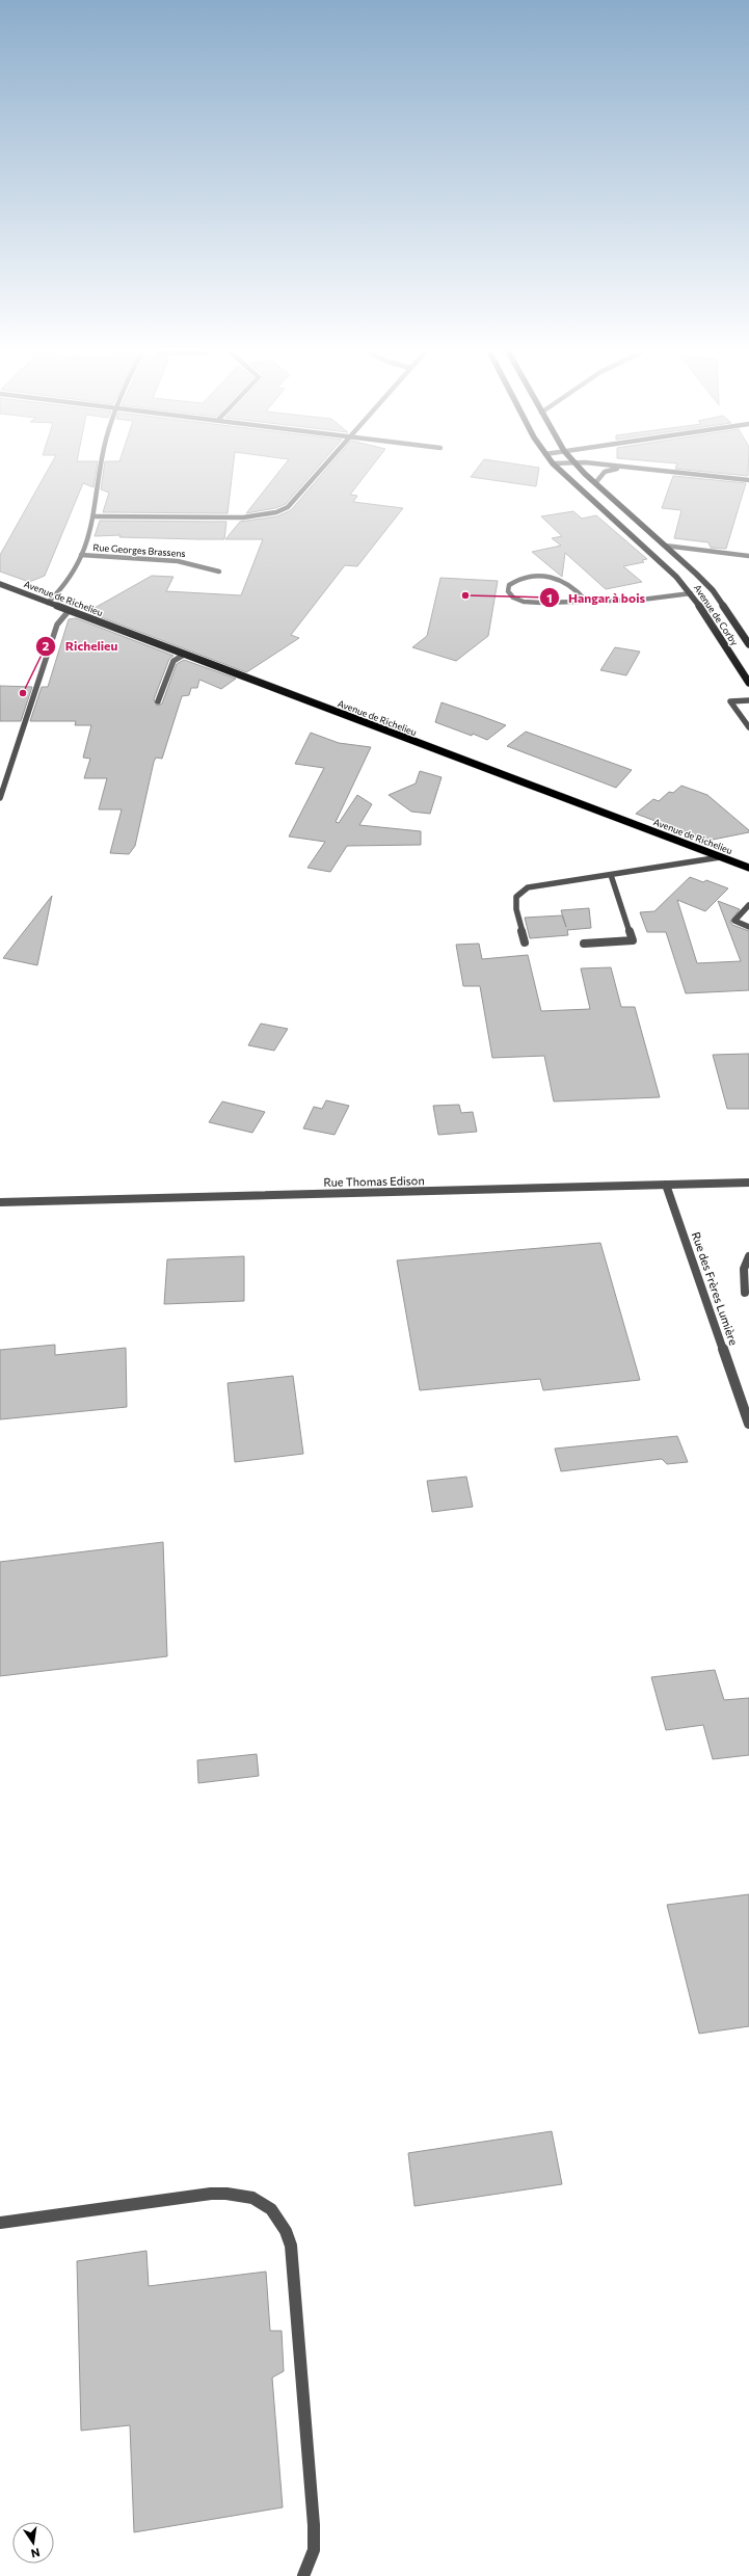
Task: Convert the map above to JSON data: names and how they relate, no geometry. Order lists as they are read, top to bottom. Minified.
{"streets":{"main road":["Avenue de Richelieu","Avenue de Corby"],"street":["Rue Georges Brassens","Rue Thomas Edison","Rue des Frères Lumière"]},"crossings":[["Rue Thomas Edison","Rue des Frères Lumière"]],"places":["Hangar à bois","Richelieu"],"north":"bottom"}
